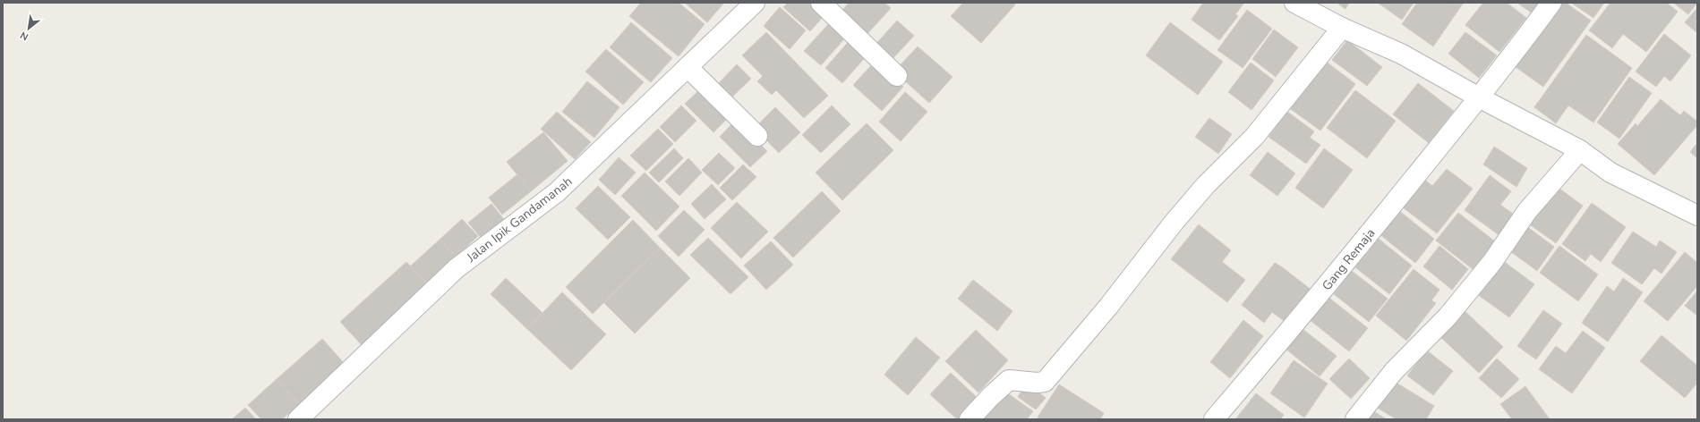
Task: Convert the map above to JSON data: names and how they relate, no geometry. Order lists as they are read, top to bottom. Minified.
{"streets":{"street":["Jalan Ipik Gandamanah","Gang Remaja"]},"north":"bottom left"}
